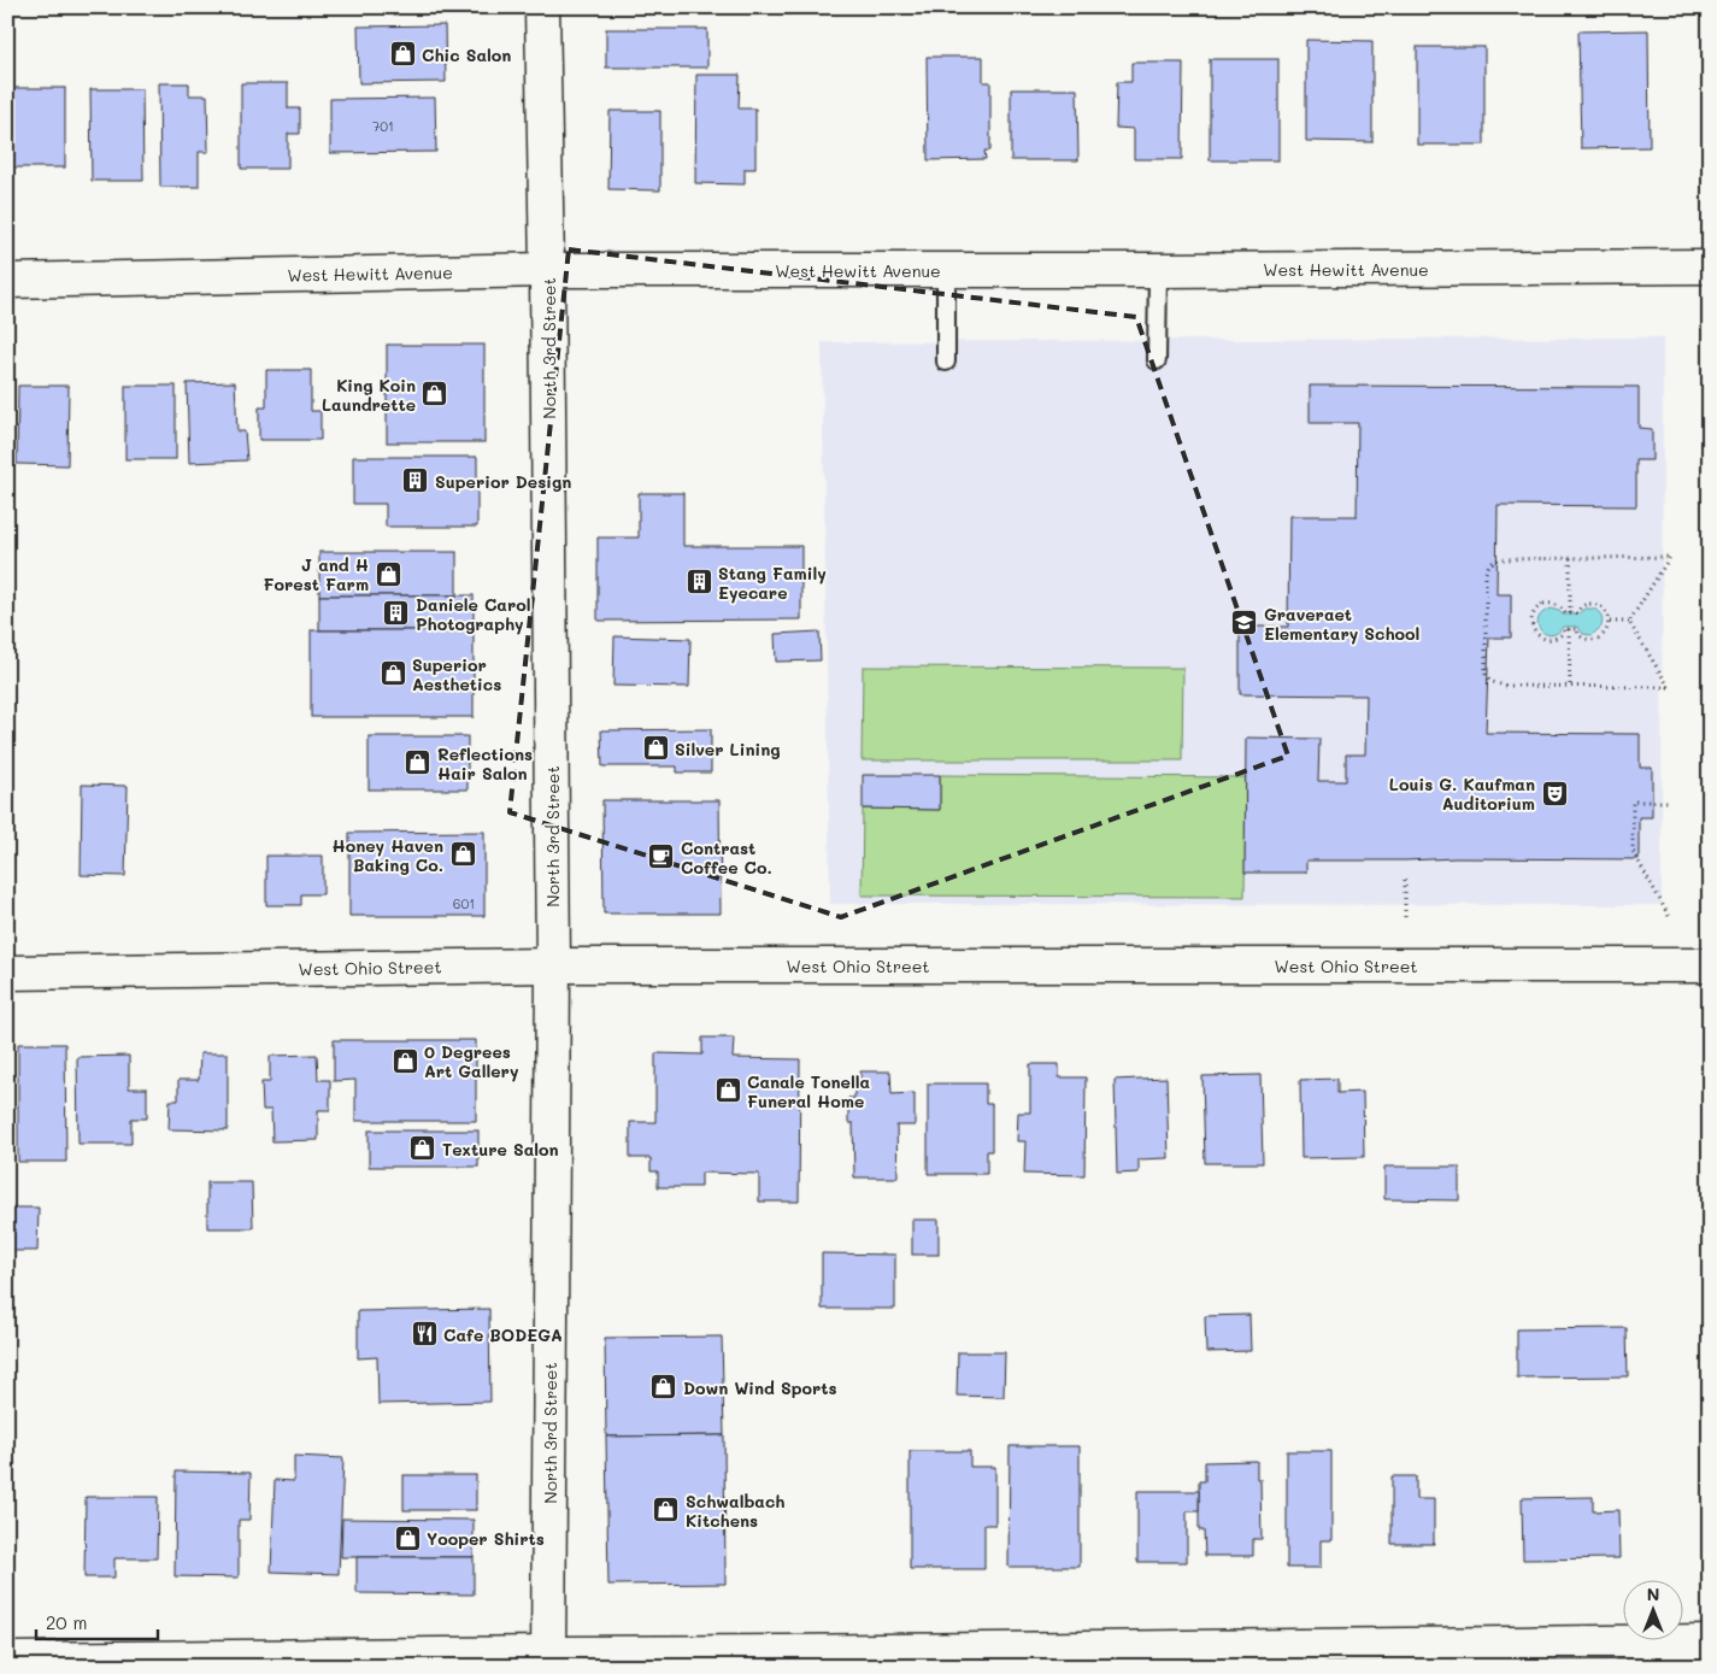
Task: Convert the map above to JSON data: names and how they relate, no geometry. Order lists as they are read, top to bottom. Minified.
{"streets":{"street":["West Hewitt Avenue","North 3rd Street","West Ohio Street"]},"crossings":[["West Hewitt Avenue","North 3rd Street"],["North 3rd Street","West Ohio Street"]],"places":{"shop":["Chic Salon","King Koin Laundrette","J and H Forest Farm","Superior Aesthetics","Silver Lining","Reflections Hair Salon","Honey Haven Baking Co.","0 Degrees Art Gallery","Canale Tonella Funeral Home","Texture Salon","Down Wind Sports","Schwalbach Kitchens","Yooper Shirts"],"building":["Superior Design","Stang Family Eyecare","Daniele Carol Photography"],"school or university":["Graveraet Elementary School"],"theatre":["Louis G. Kaufman Auditorium"],"cafe":["Contrast Coffee Co."],"restaurant":["Cafe BODEGA"]},"house_numbers":["701","601"],"scale_bar":"20 m","north":"top"}
